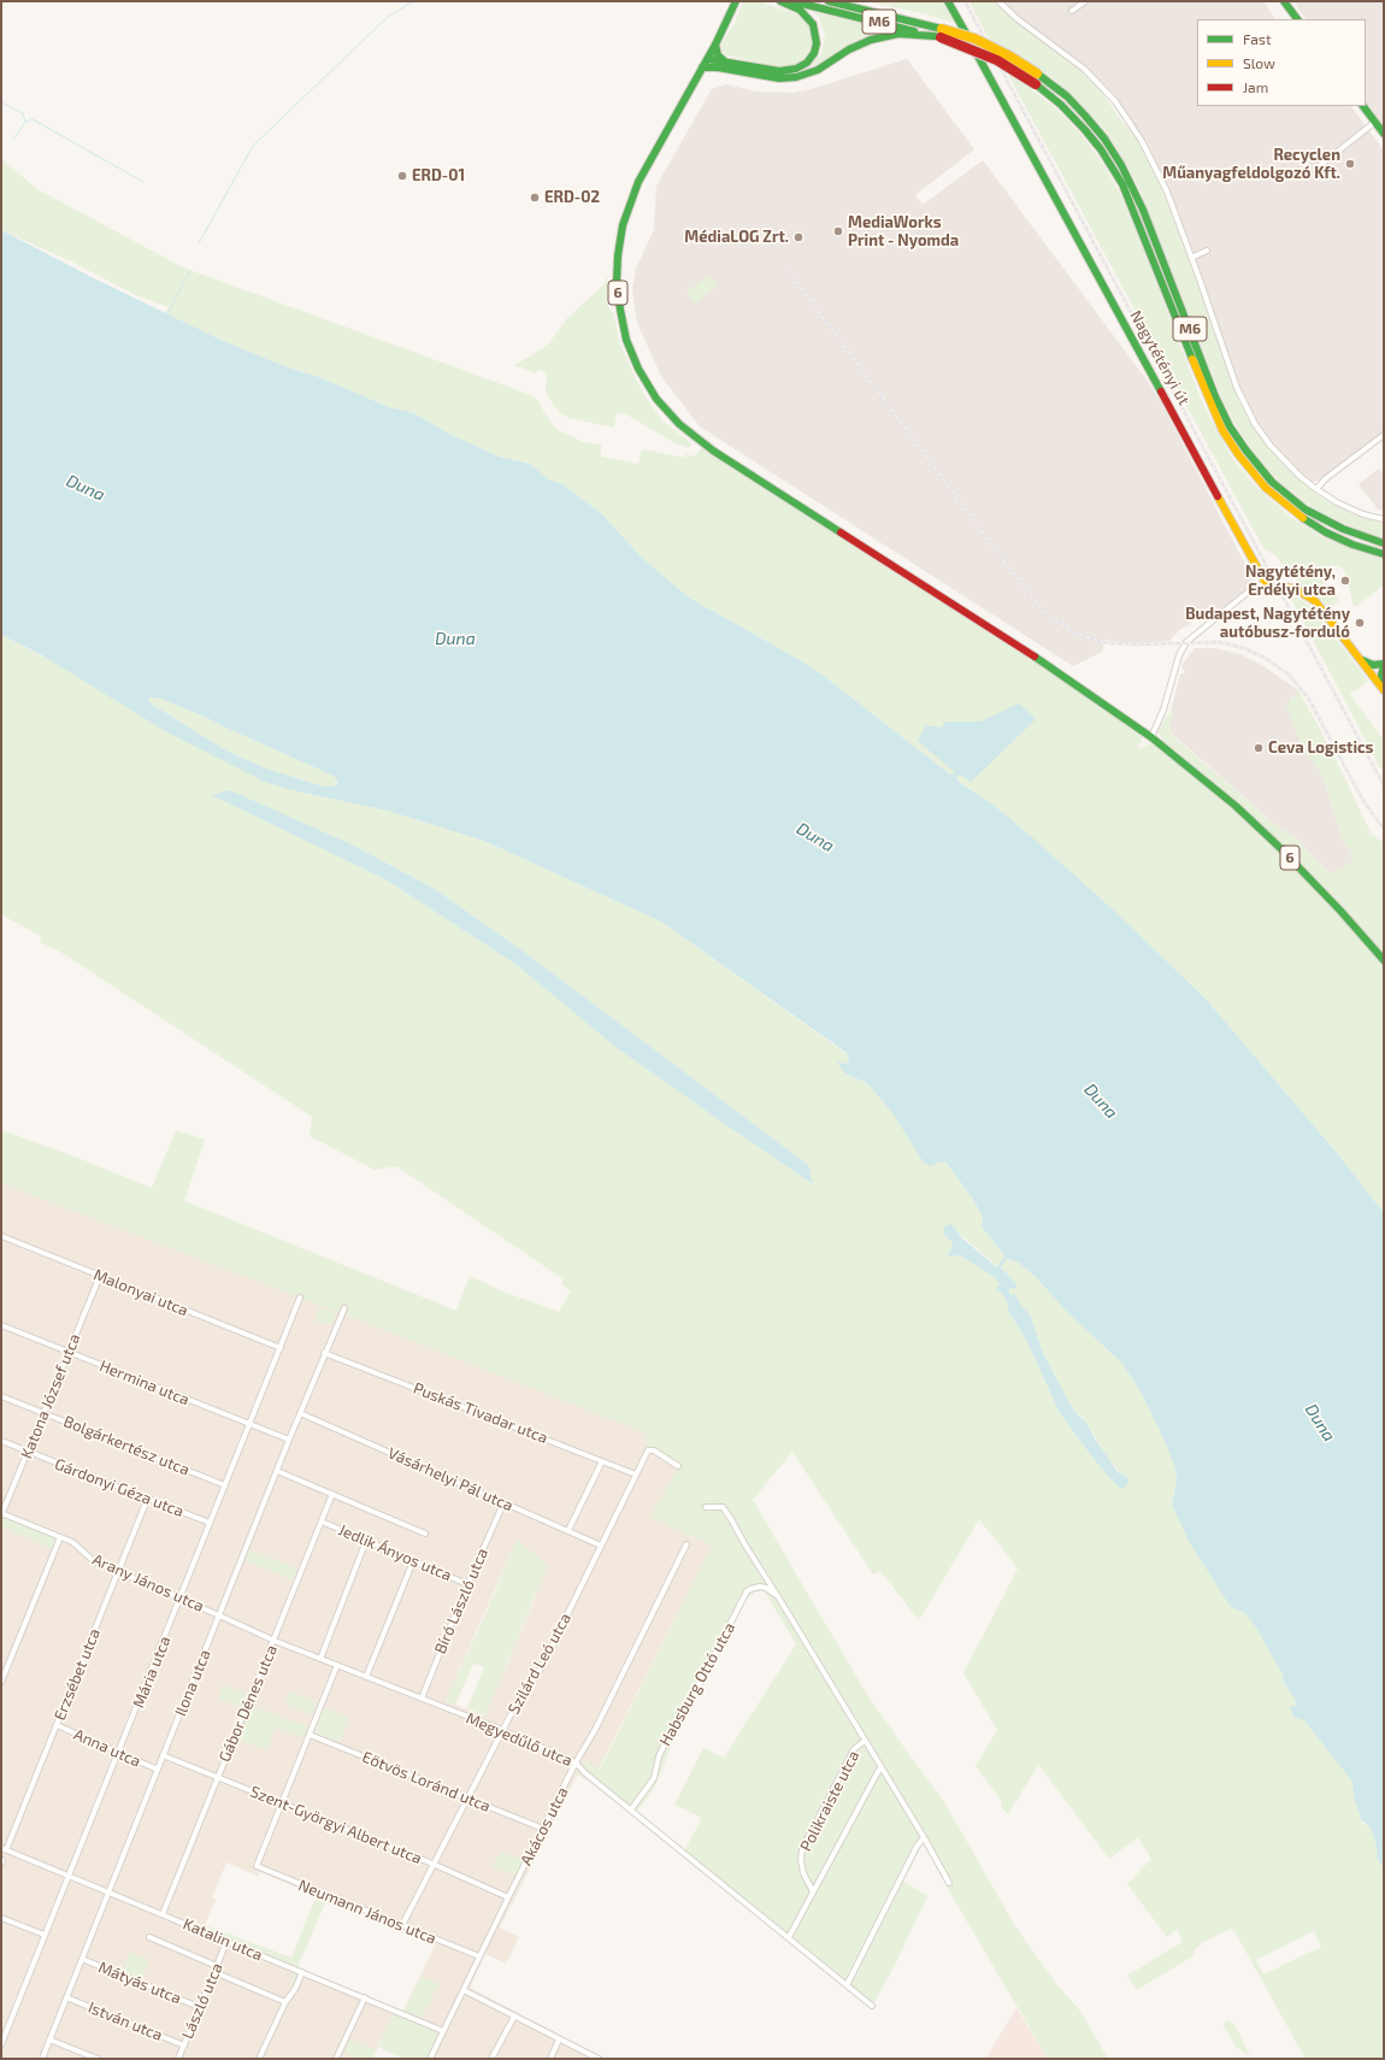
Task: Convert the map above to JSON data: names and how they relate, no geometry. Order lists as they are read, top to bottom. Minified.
{"streets":{"main road":["M6","6","Nagytétényi út"],"street":["Malonyai utca","Hermina utca","Katona József utca","Puskás Tivadar utca","Bolgárkertész utca","Vásárhelyi Pál utca","Gárdonyi Géza utca","Jedlik Ányos utca","Arany János utca","Bíró László utca","Szilárd Leó utca","Mária utca","Erzsébet utca","Ilona utca","Habsburg Ottó utca","Gábor Dénes utca","Megyedűlő utca","Anna utca","Eötvös Loránd utca","Polikraiste utca","Szent-Györgyi Albert utca","Akácos utca","Neumann János utca","Katalin utca","Mátyás utca","László utca","István utca"]},"crossings":[["Malonyai utca","Katona József utca"],["Malonyai utca","Mária utca"],["Hermina utca","Katona József utca"],["Hermina utca","Mária utca"],["Hermina utca","Ilona utca"],["Katona József utca","Bolgárkertész utca"],["Katona József utca","Gárdonyi Géza utca"],["Katona József utca","Arany János utca"],["Puskás Tivadar utca","Szilárd Leó utca"],["Puskás Tivadar utca","Ilona utca"],["Bolgárkertész utca","Mária utca"],["Vásárhelyi Pál utca","Bíró László utca"],["Vásárhelyi Pál utca","Szilárd Leó utca"],["Vásárhelyi Pál utca","Ilona utca"],["Gárdonyi Géza utca","Mária utca"],["Gárdonyi Géza utca","Erzsébet utca"],["Jedlik Ányos utca","Bíró László utca"],["Jedlik Ányos utca","Gábor Dénes utca"],["Arany János utca","Mária utca"],["Arany János utca","Erzsébet utca"],["Arany János utca","Ilona utca"],["Arany János utca","Megyedűlő utca"],["Bíró László utca","Megyedűlő utca"],["Szilárd Leó utca","Megyedűlő utca"],["Szilárd Leó utca","Eötvös Loránd utca"],["Szilárd Leó utca","Szent-Györgyi Albert utca"],["Szilárd Leó utca","Neumann János utca"],["Mária utca","Anna utca"],["Mária utca","Katalin utca"],["Erzsébet utca","Anna utca"],["Erzsébet utca","Katalin utca"],["Ilona utca","Megyedűlő utca"],["Ilona utca","Anna utca"],["Ilona utca","Szent-Györgyi Albert utca"],["Ilona utca","Katalin utca"],["Ilona utca","Mátyás utca"],["Ilona utca","István utca"],["Habsburg Ottó utca","Megyedűlő utca"],["Gábor Dénes utca","Megyedűlő utca"],["Gábor Dénes utca","Szent-Györgyi Albert utca"],["Gábor Dénes utca","Katalin utca"],["Megyedűlő utca","Akácos utca"],["Eötvös Loránd utca","Akácos utca"],["Szent-Györgyi Albert utca","Akácos utca"],["Szent-Györgyi Albert utca","Neumann János utca"],["Akácos utca","Neumann János utca"],["Akácos utca","Katalin utca"],["Katalin utca","László utca"],["Mátyás utca","László utca"],["László utca","István utca"]],"water":["Duna"],"places":["Recyclen Műanyagfeldolgozó Kft.","ERD-01","ERD-02","MediaWorks Print - Nyomda","MédiaLOG Zrt.","Nagytétény, Erdélyi utca","Budapest, Nagytétény autóbusz-forduló","Ceva Logistics"],"legend":["Fast","Slow","Jam"]}
